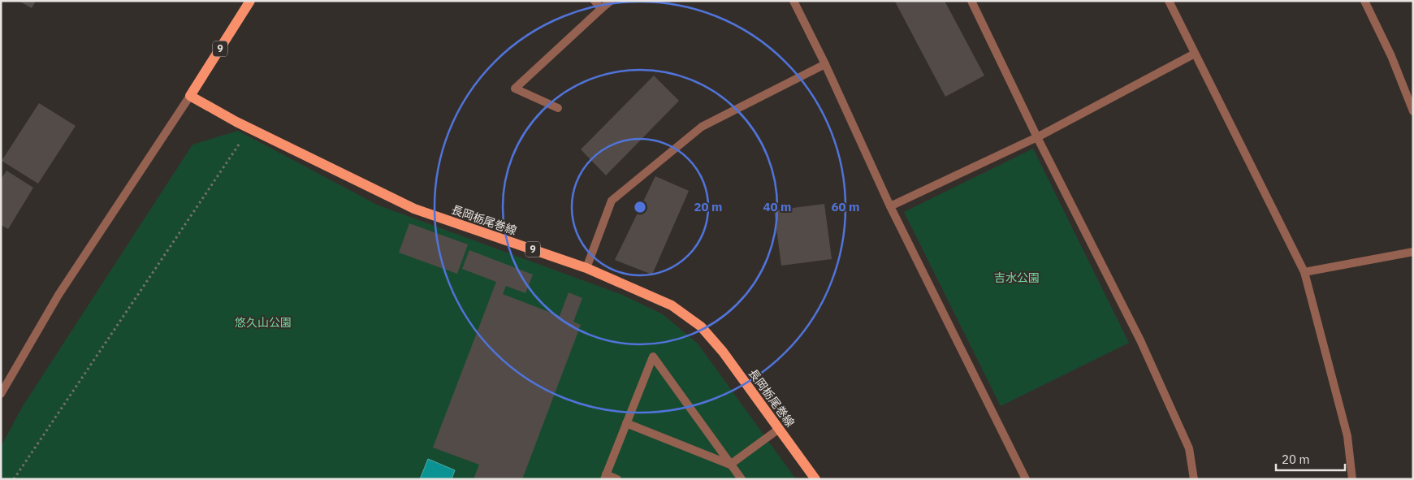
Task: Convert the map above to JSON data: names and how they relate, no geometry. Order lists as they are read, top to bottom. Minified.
{"streets":{"main road":["9","長岡栃尾巻線"]},"crossings":[["9","長岡栃尾巻線"]],"parks":["吉水公園","悠久山公園"],"scale_bar":"20 m","rings":["20 m","40 m","60 m"]}
